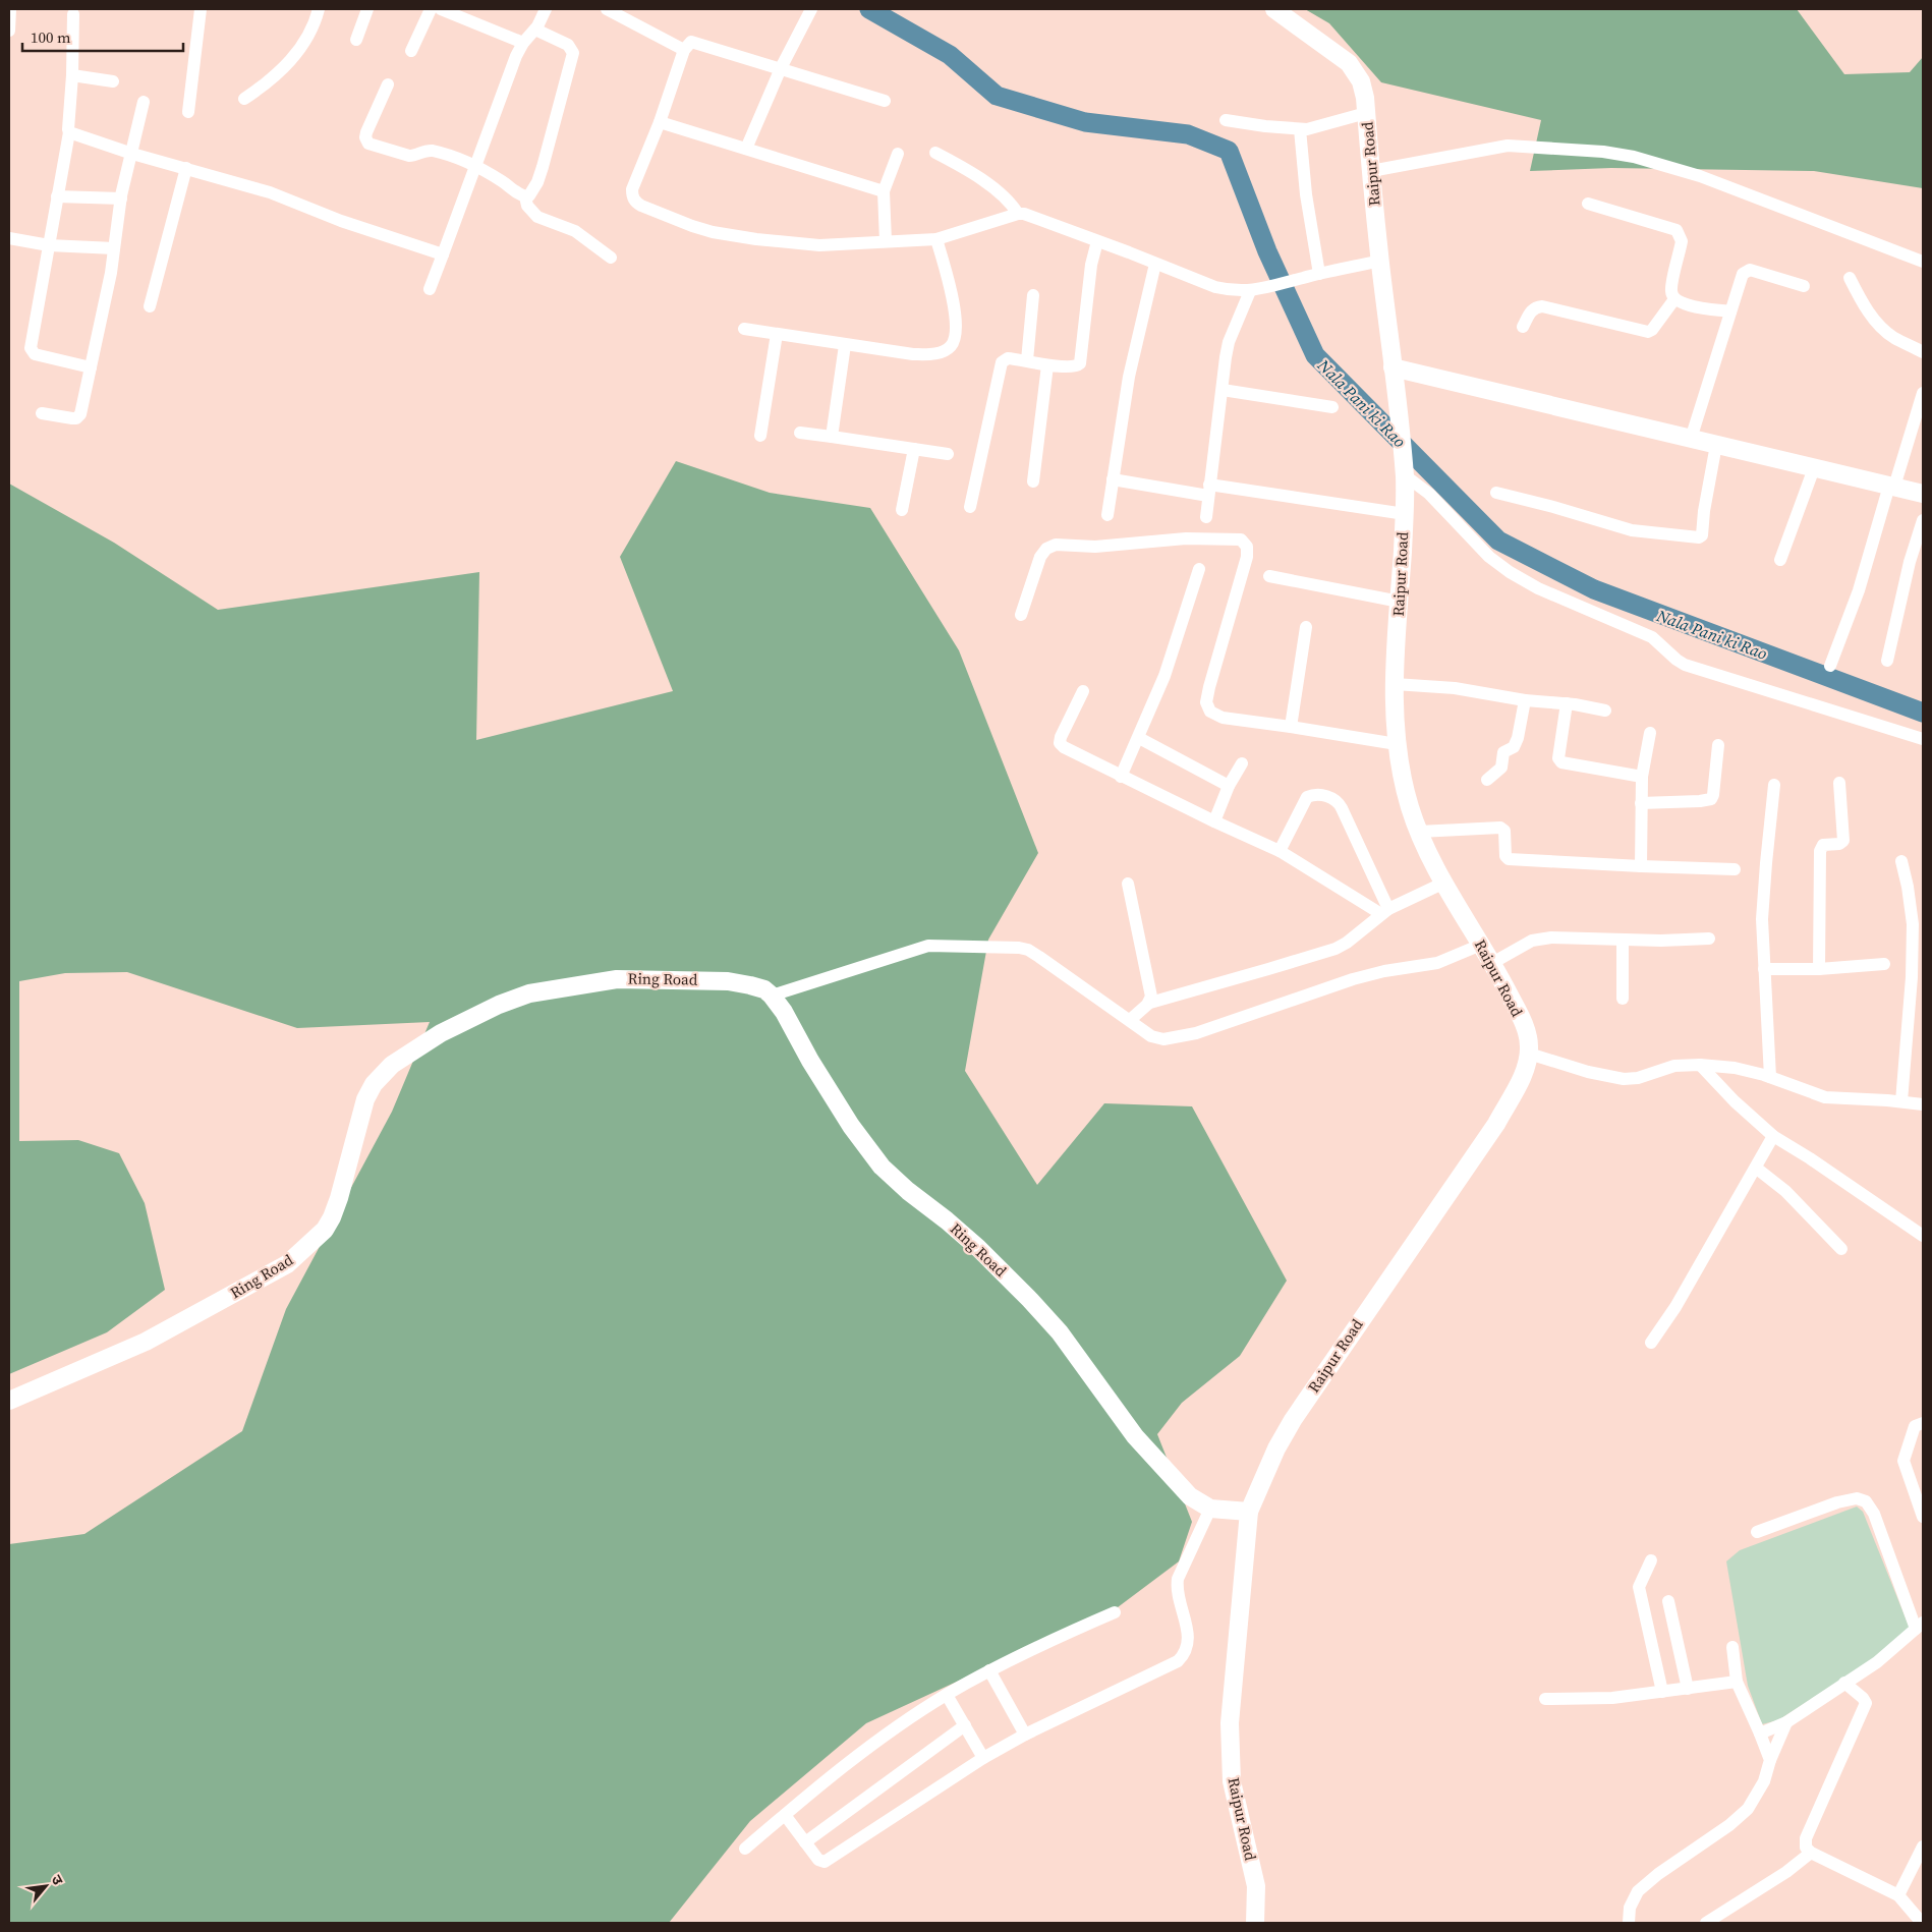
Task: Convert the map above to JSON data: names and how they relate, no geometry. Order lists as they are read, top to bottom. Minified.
{"streets":{"street":["Raipur Road","Ring Road"]},"crossings":[["Raipur Road","Ring Road"]],"water":["Nala Pani ki Rao"],"scale_bar":"100 m","north":"top right"}
